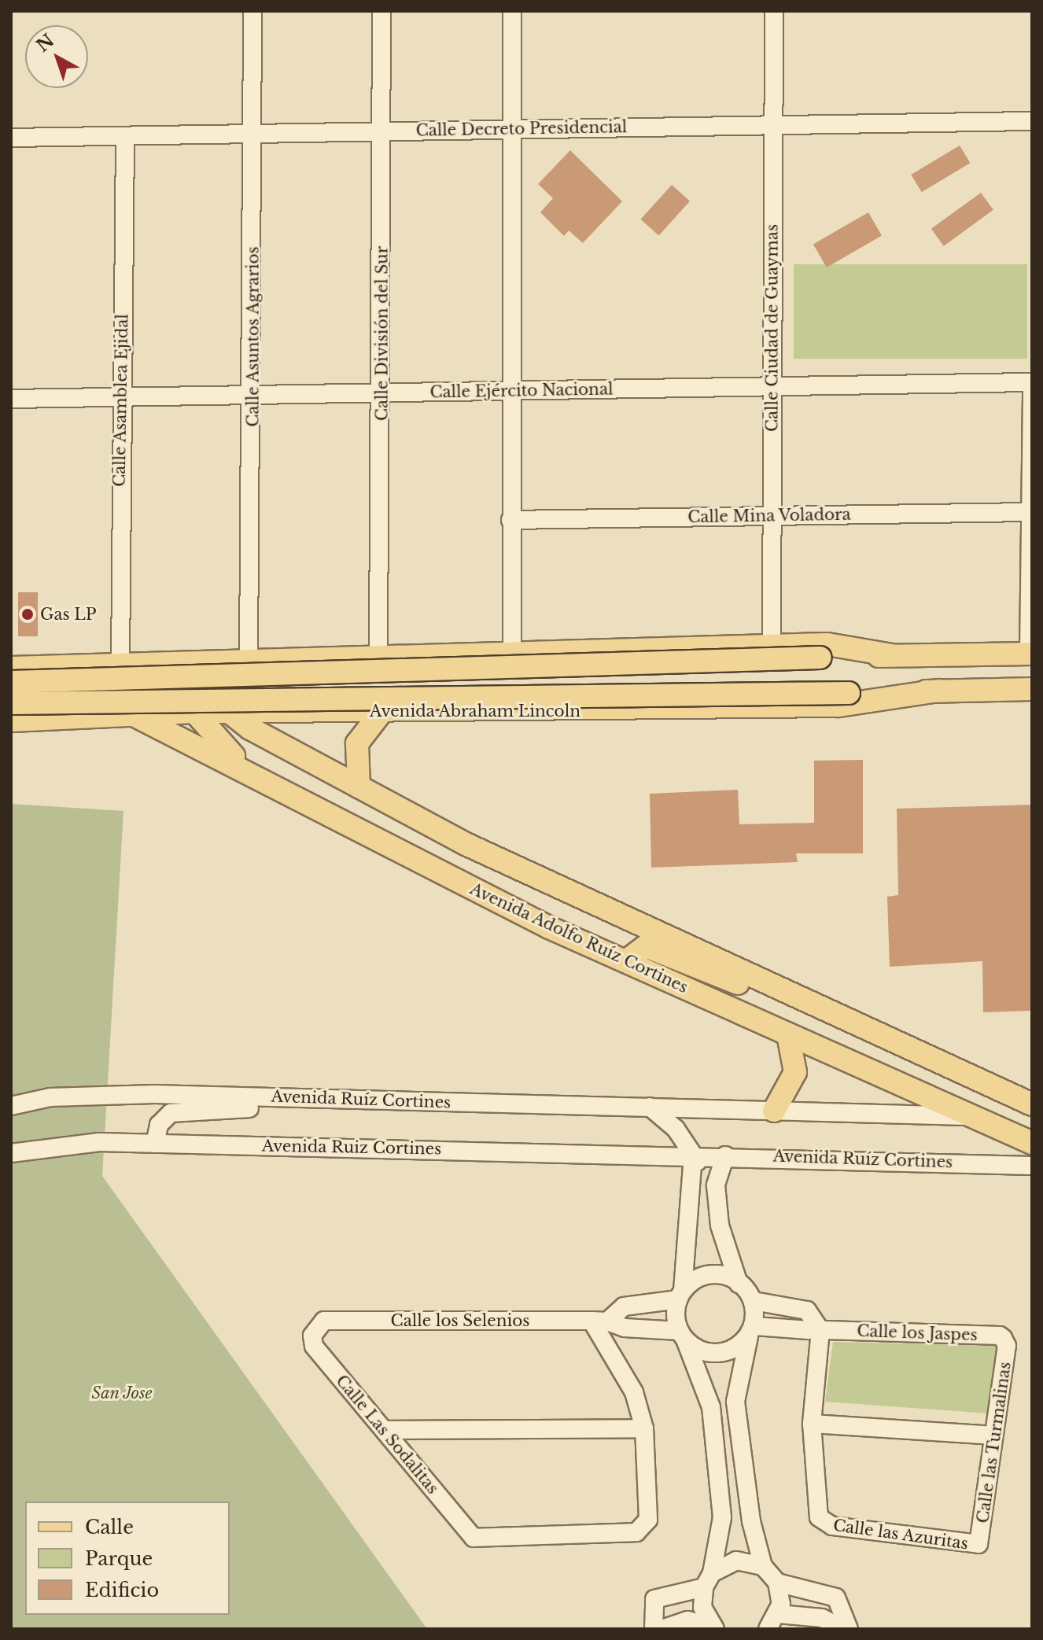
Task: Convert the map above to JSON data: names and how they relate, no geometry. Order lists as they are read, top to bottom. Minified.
{"streets":{"main road":["Avenida Abraham Lincoln","Avenida Adolfo Ruíz Cortines"],"street":["Calle Decreto Presidencial","Calle Ciudad de Guaymas","Calle División del Sur","Calle Asuntos Agrarios","Calle Ejército Nacional","Calle Asamblea Ejidal","Calle Mina Voladora","Avenida Ruíz Cortines","Avenida Ruiz Cortines","Calle los Selenios","Calle los Jaspes","Calle Las Sodalitas","Calle las Turmalinas","Calle las Azuritas"]},"crossings":[["Calle Decreto Presidencial","Calle Ciudad de Guaymas"],["Calle Decreto Presidencial","Calle División del Sur"],["Calle Decreto Presidencial","Calle Asuntos Agrarios"],["Calle Decreto Presidencial","Calle Asamblea Ejidal"],["Calle Ciudad de Guaymas","Calle Ejército Nacional"],["Calle Ciudad de Guaymas","Calle Mina Voladora"],["Calle División del Sur","Calle Ejército Nacional"],["Calle Asuntos Agrarios","Calle Ejército Nacional"],["Calle Ejército Nacional","Calle Asamblea Ejidal"],["Avenida Abraham Lincoln","Avenida Adolfo Ruíz Cortines"],["Avenida Adolfo Ruíz Cortines","Avenida Ruíz Cortines"],["Avenida Ruíz Cortines","Avenida Ruiz Cortines"],["Calle los Selenios","Calle los Jaspes"],["Calle los Selenios","Calle Las Sodalitas"],["Calle los Jaspes","Calle las Turmalinas"],["Calle las Turmalinas","Calle las Azuritas"]],"parks":["San Jose"],"places":["Gas LP"],"legend":["Calle","Parque","Edificio"],"north":"top left"}
